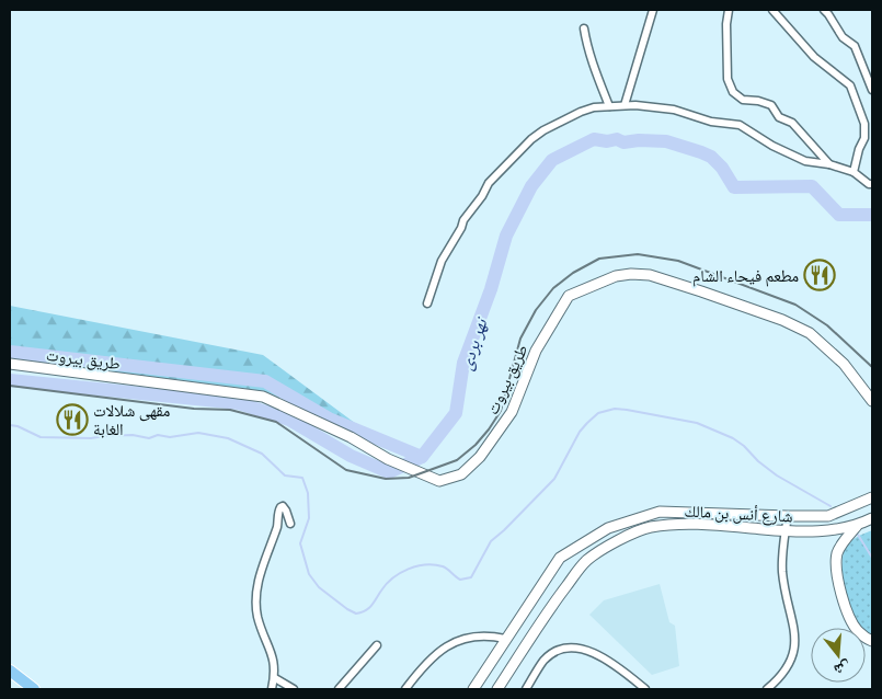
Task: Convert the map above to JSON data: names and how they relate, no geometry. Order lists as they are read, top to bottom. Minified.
{"streets":{"main road":["طريق بيروت","شارع أنس بن مالك"]},"water":["نهر بردى"],"places":{"restaurant":["مطعم فيحاء الشام","مقهى شلالات الغابة"]},"north":"bottom"}
